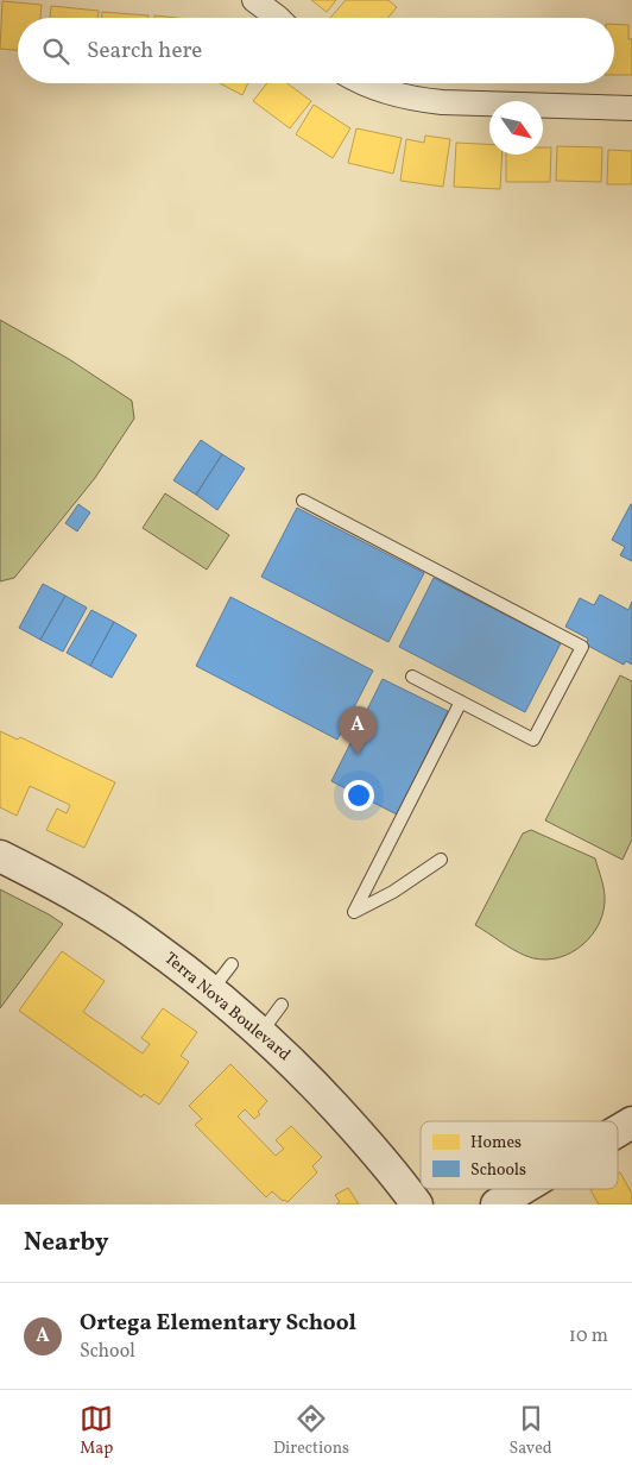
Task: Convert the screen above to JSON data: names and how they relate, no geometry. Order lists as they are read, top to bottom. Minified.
{"streets":{"street":["Terra Nova Boulevard"]},"legend":["Homes","Schools"],"north":"bottom right","page":{"search":"Search here","pins":"A","heading":"Nearby","list":[{"mark":"A","name":"Ortega Elementary School","note":"School","value":"10 m"}],"nav":["Map","Directions","Saved"]}}
